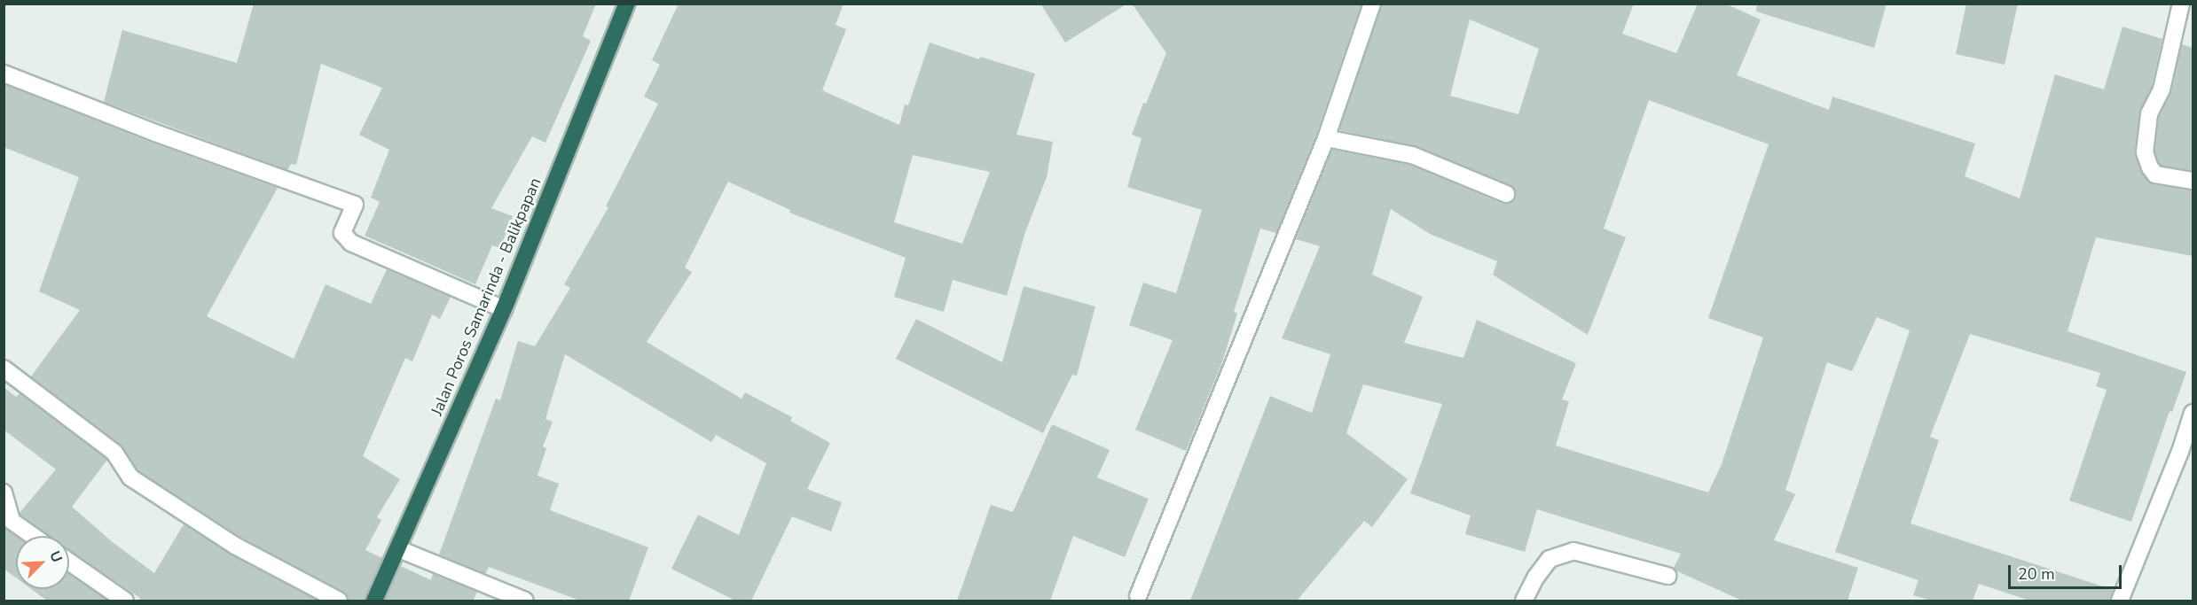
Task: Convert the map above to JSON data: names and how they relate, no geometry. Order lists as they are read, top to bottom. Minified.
{"streets":{"highway":["Jalan Poros Samarinda - Balikpapan"]},"scale_bar":"20 m","north":"top right"}
